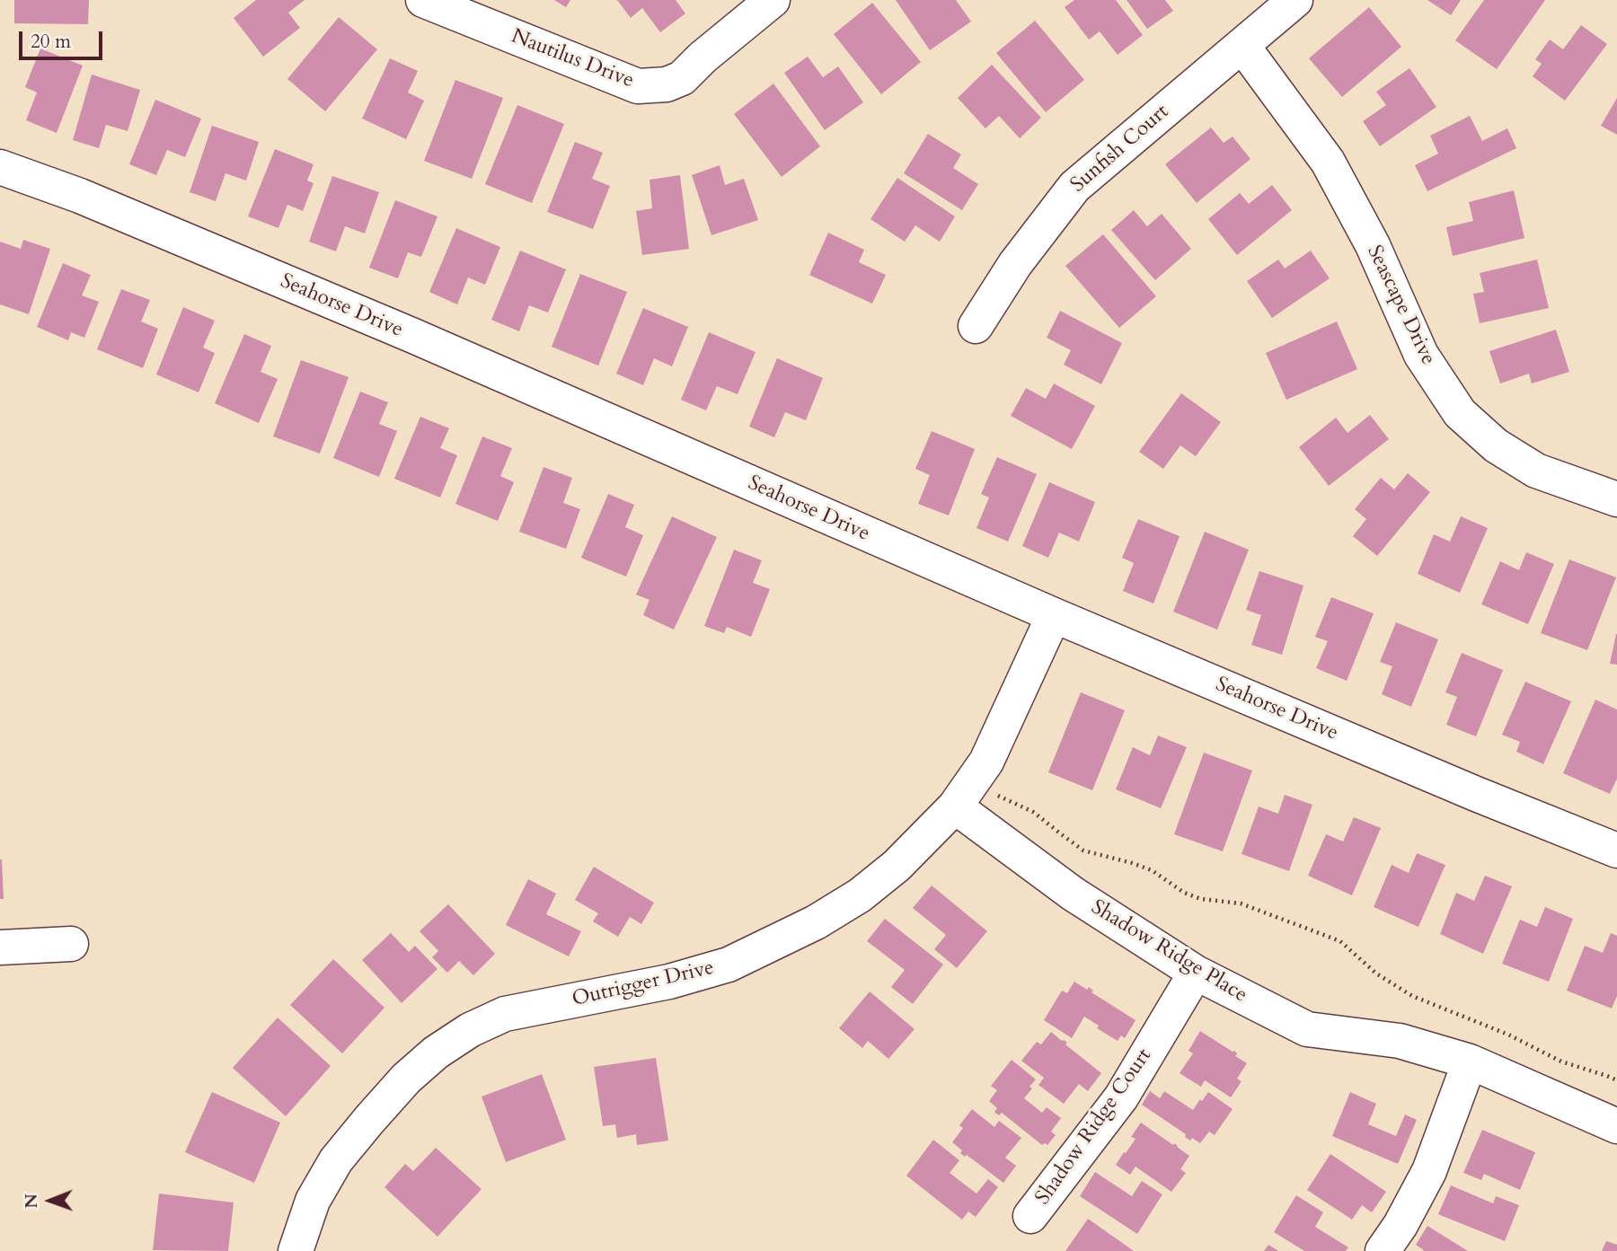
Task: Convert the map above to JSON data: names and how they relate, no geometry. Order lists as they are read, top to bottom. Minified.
{"streets":{"street":["Nautilus Drive","Sunfish Court","Seascape Drive","Seahorse Drive","Shadow Ridge Place","Outrigger Drive","Shadow Ridge Court"]},"crossings":[["Sunfish Court","Seascape Drive"],["Seahorse Drive","Outrigger Drive"],["Shadow Ridge Place","Outrigger Drive"],["Shadow Ridge Place","Shadow Ridge Court"]],"scale_bar":"20 m","north":"left"}
